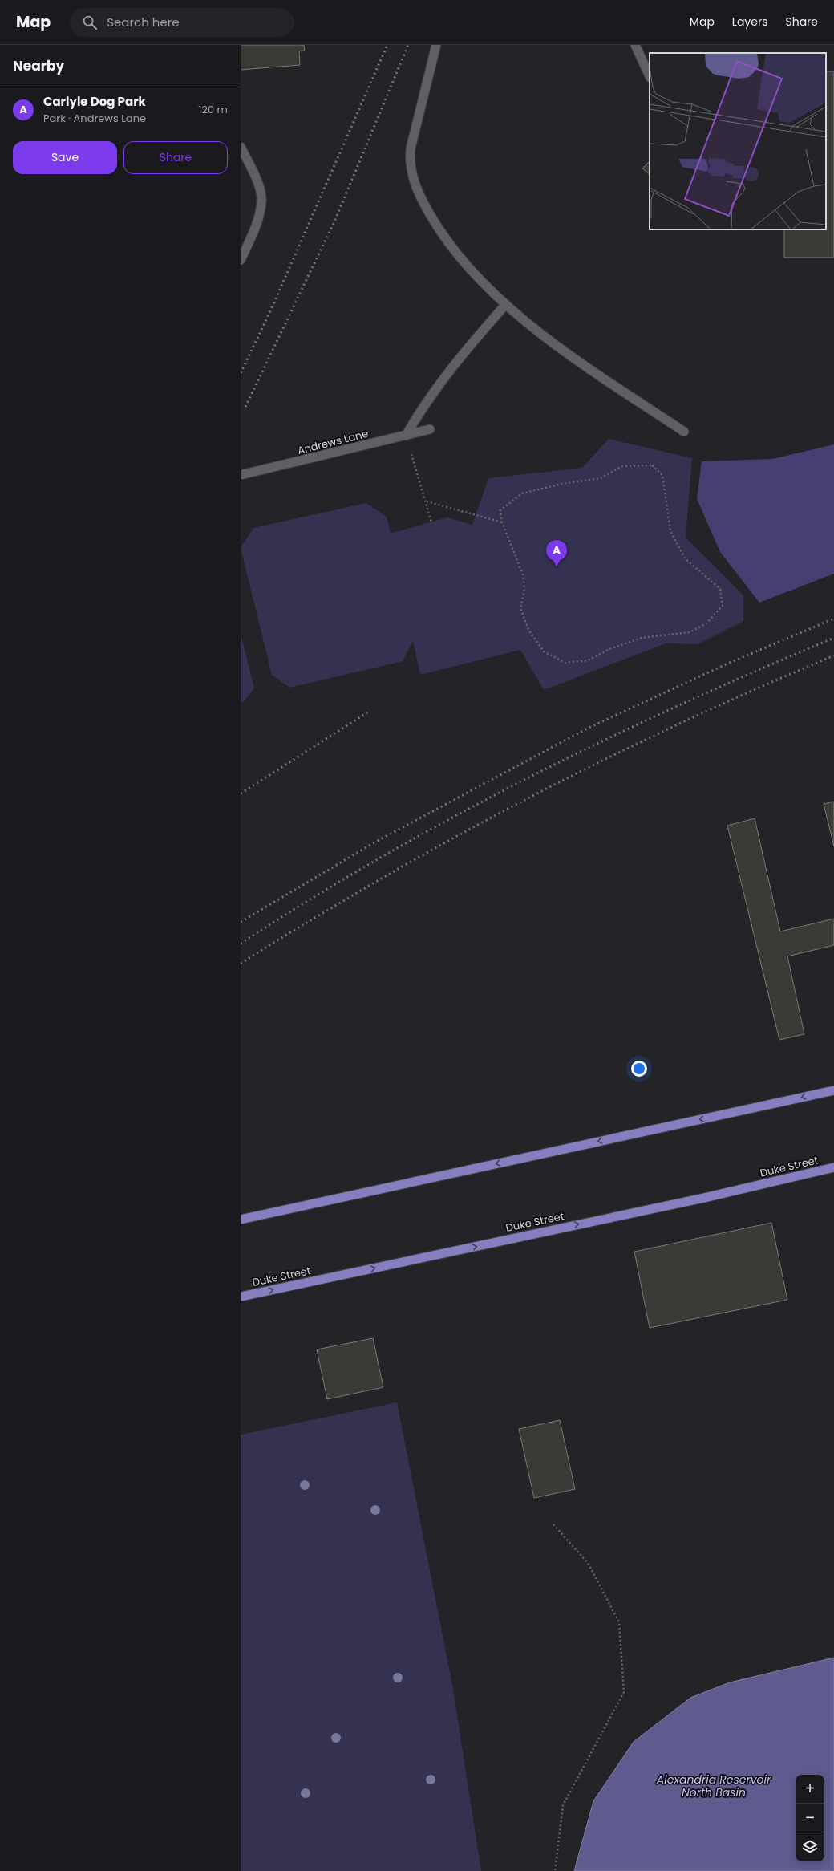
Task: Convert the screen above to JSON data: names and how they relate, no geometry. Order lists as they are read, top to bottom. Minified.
{"streets":{"main road":["Duke Street"],"street":["Andrews Lane"]},"water":["Alexandria Reservoir North Basin"],"page":{"header":"Map","search":"Search here","nav":["Map","Layers","Share"],"heading":"Nearby","list":[{"mark":"A","name":"Carlyle Dog Park","note":"Park · Andrews Lane","value":"120 m"}],"buttons":["Save","Share"],"pins":"A","map_buttons":["+","−"]}}
